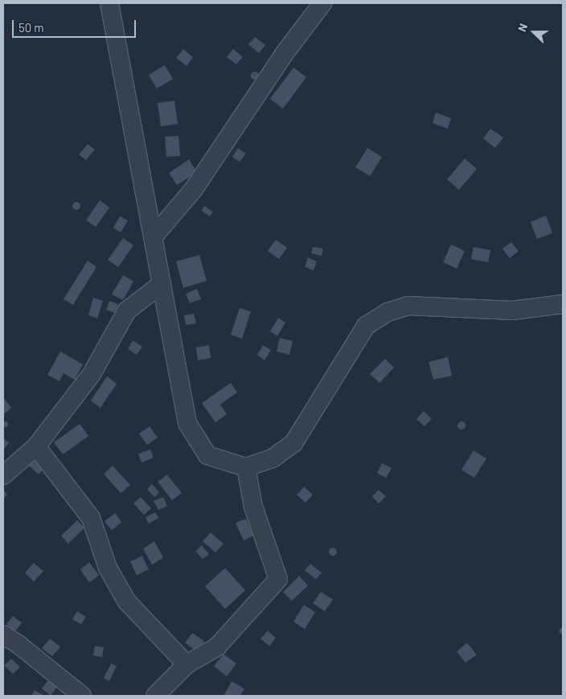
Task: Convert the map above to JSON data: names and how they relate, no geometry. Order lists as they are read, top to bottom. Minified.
{"scale_bar":"50 m","north":"left"}
